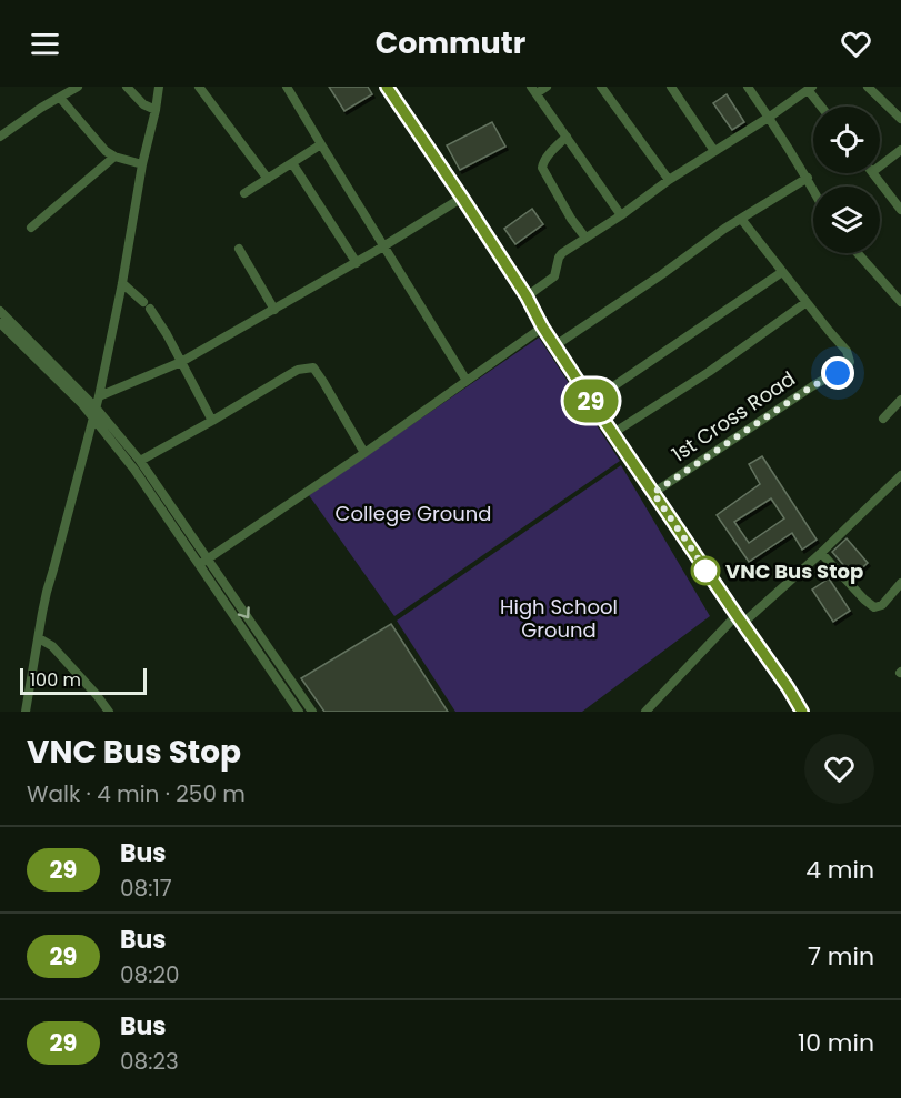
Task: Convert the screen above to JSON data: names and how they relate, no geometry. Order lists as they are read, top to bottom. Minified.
{"streets":{"street":["1st Cross Road"]},"parks":["College Ground","High School Ground"],"places":["VNC Bus Stop"],"lines":["bus line 29"],"scale_bar":"100 m","page":{"header":"Commutr","on_map":"29","scale":"100 m","heading":["VNC Bus Stop","Walk · 4 min · 250 m"],"list":[{"mark":"29","name":"Bus","note":"08:17","value":"4 min"},{"mark":"29","name":"Bus","note":"08:20","value":"7 min"},{"mark":"29","name":"Bus","note":"08:23","value":"10 min"}]}}
